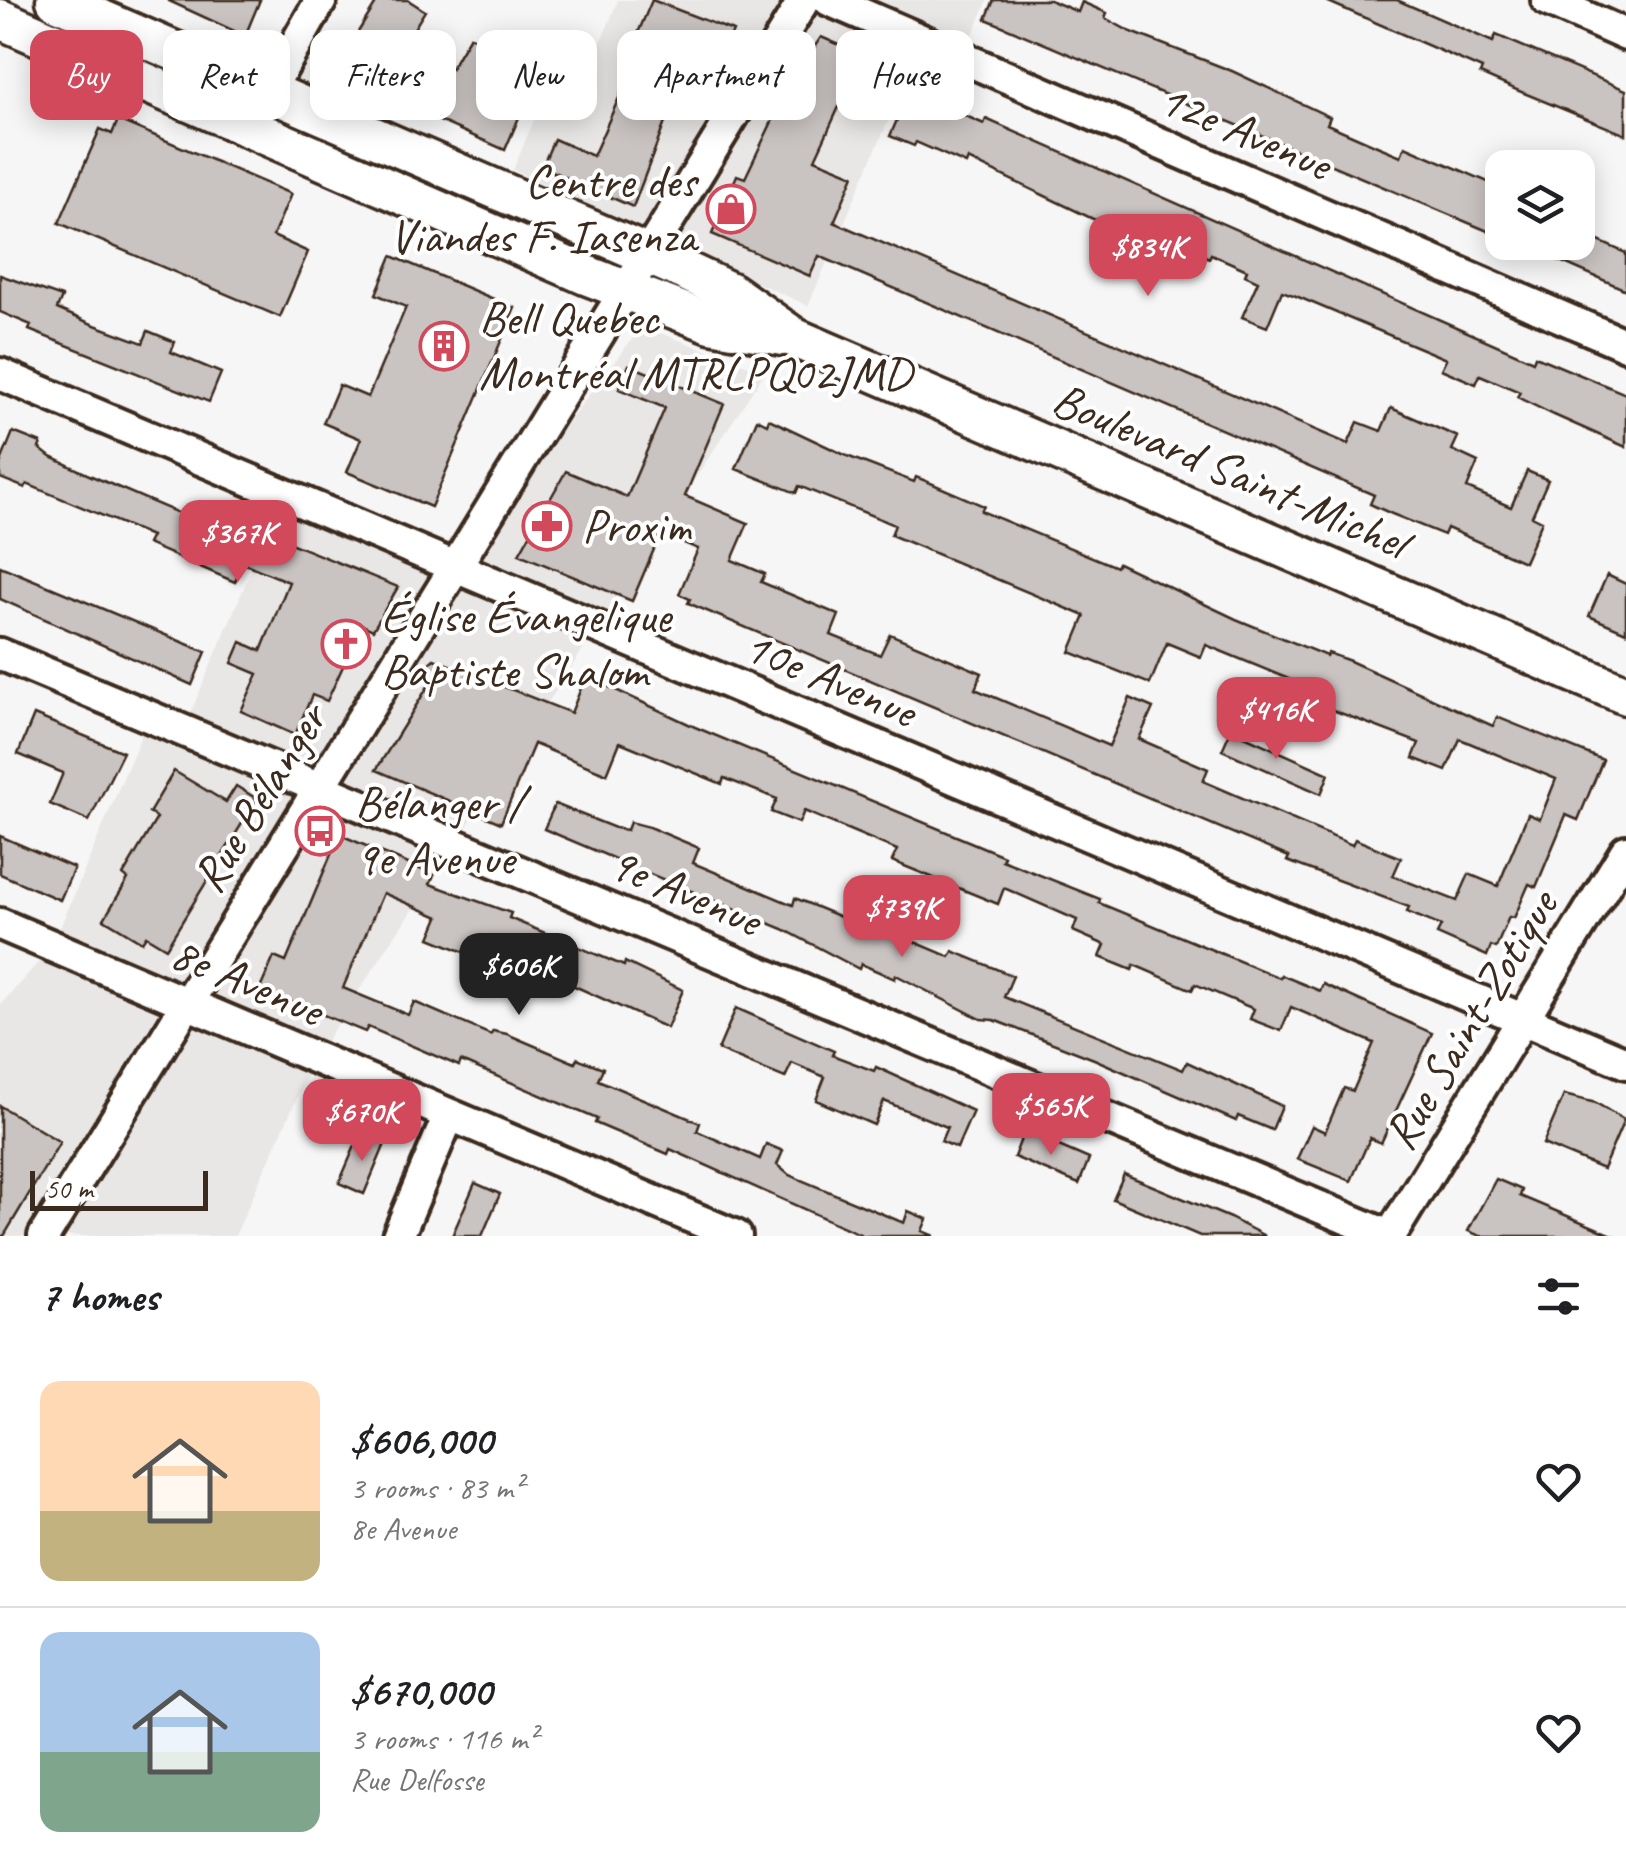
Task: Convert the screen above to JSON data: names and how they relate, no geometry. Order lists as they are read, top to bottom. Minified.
{"streets":{"main road":["Boulevard Saint-Michel"],"street":["12e Avenue","10e Avenue","Rue Bélanger","9e Avenue","8e Avenue","Rue Saint-Zotique"]},"crossings":[["Boulevard Saint-Michel","Rue Bélanger"],["10e Avenue","Rue Bélanger"],["10e Avenue","Rue Saint-Zotique"],["Rue Bélanger","9e Avenue"],["Rue Bélanger","8e Avenue"],["9e Avenue","Rue Saint-Zotique"]],"places":{"shop":["Centre des Viandes F. Iasenza"],"building":["Bell Quebec Montréal MTRLPQ02JMD"],"pharmacy":["Proxim"],"church":["Église Évangelique Baptiste Shalom"],"bus stop":["Bélanger / 9e Avenue"]},"scale_bar":"50 m","page":{"chip":["Buy","Rent","Filters","New","Apartment","House"],"price":["$834K","$367K","$416K","$739K","$606K","$565K","$670K"],"scale":"50 m","heading":"7 homes","list":[{"name":"$606,000","note":"3 rooms · 83 m² · 8e Avenue"},{"name":"$670,000","note":"3 rooms · 116 m² · Rue Delfosse"}]}}
